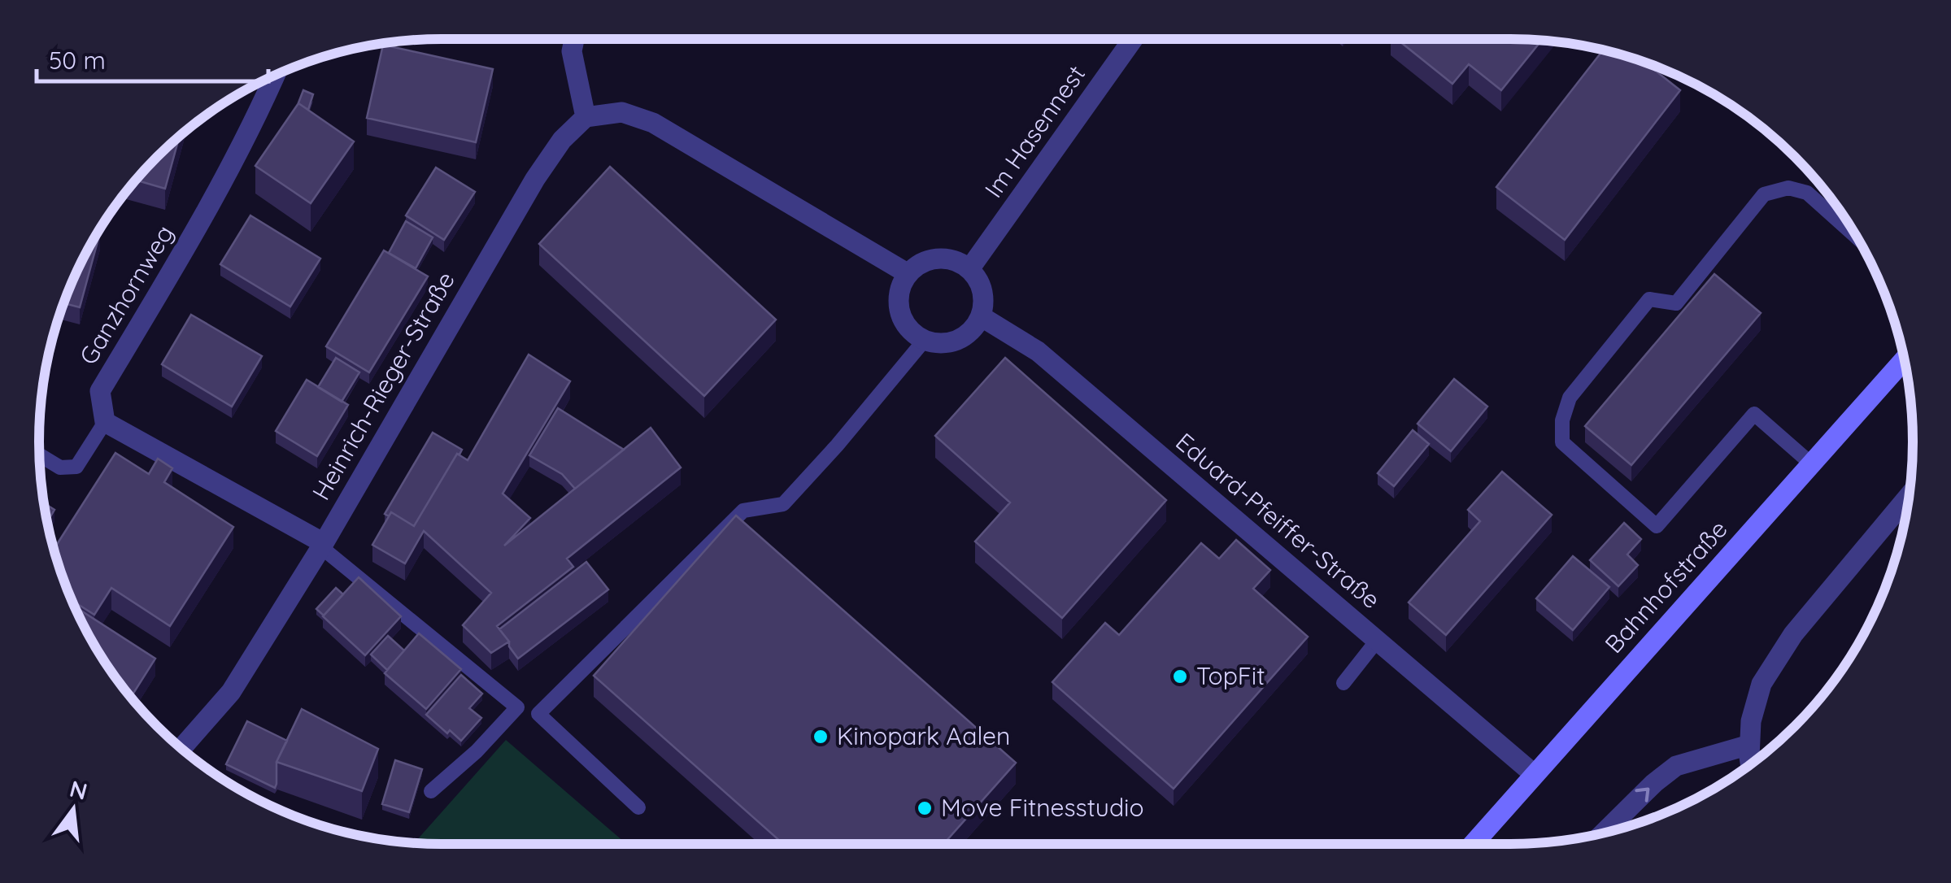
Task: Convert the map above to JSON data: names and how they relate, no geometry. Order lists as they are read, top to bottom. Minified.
{"streets":{"main road":["Bahnhofstraße"],"street":["Im Hasennest","Ganzhornweg","Heinrich-Rieger-Straße","Eduard-Pfeiffer-Straße"]},"crossings":[["Im Hasennest","Eduard-Pfeiffer-Straße"],["Eduard-Pfeiffer-Straße","Bahnhofstraße"]],"places":["TopFit","Kinopark Aalen","Move Fitnesstudio"],"scale_bar":"50 m","north":"top"}
